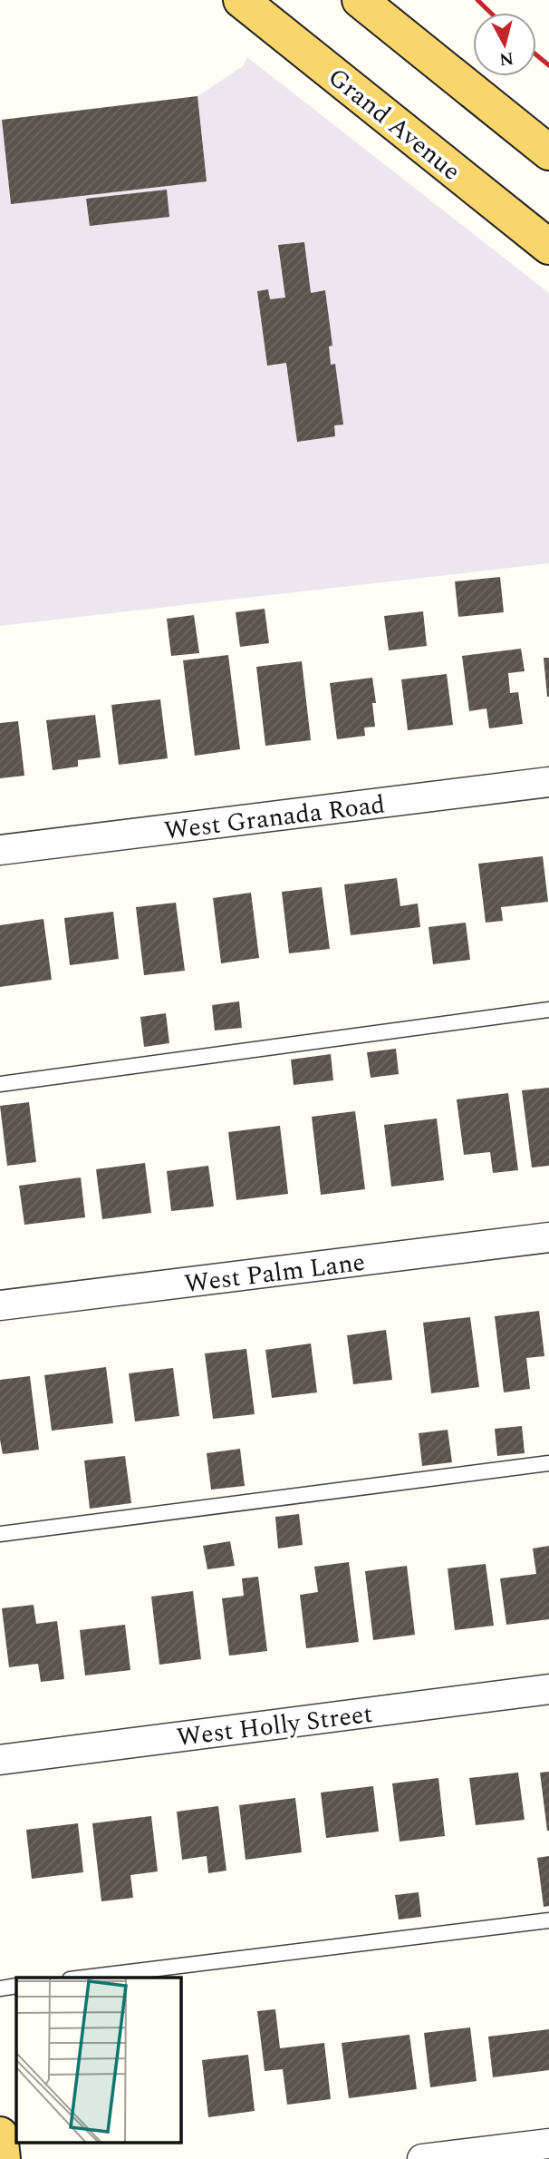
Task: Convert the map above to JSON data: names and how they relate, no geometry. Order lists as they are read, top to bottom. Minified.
{"streets":{"main road":["Grand Avenue"],"street":["West Granada Road","West Palm Lane","West Holly Street"]},"north":"bottom"}
